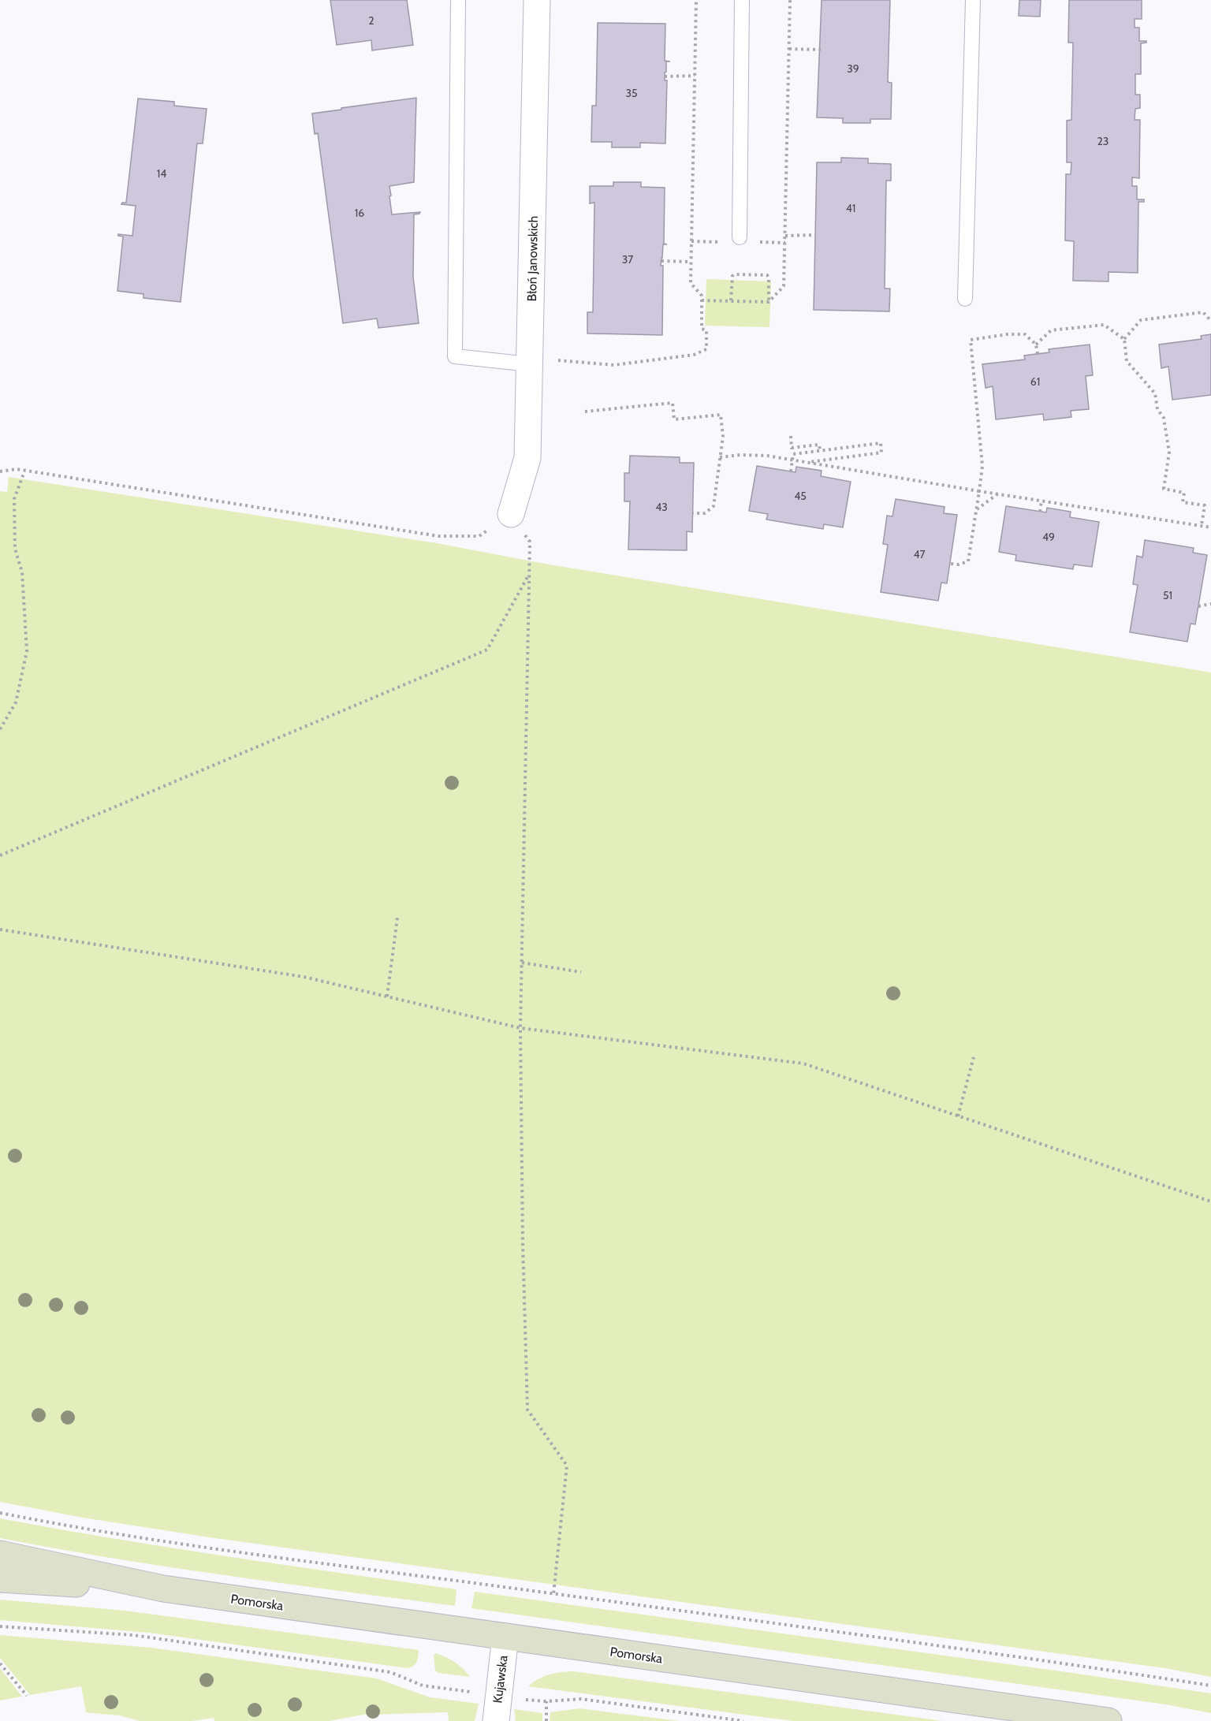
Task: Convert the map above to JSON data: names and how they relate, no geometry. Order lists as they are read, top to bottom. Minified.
{"streets":{"main road":["Pomorska"],"street":["Błoń Janowskich","Kujawska"]},"crossings":[["Pomorska","Kujawska"]],"house_numbers":["2","39","35","23","14","41","16","37","61","45","43","49","47","51"]}
